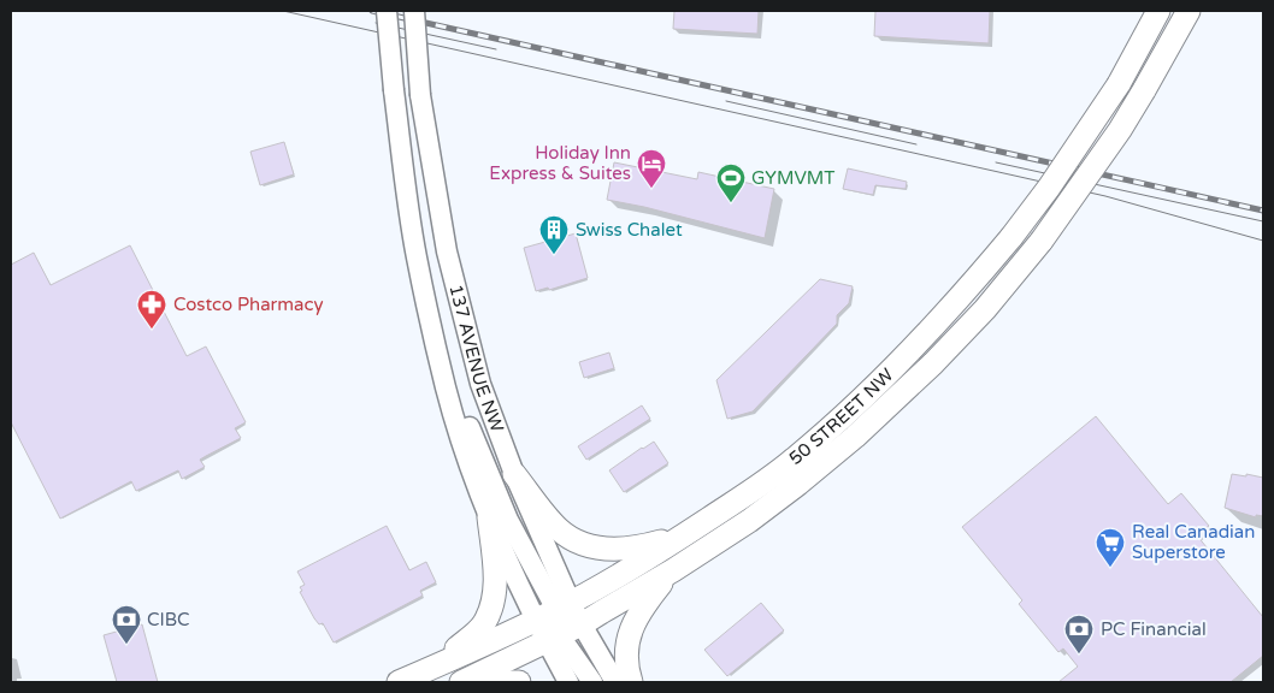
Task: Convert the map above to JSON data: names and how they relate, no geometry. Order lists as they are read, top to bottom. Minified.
{"streets":{"main road":["137 AVENUE NW","50 STREET NW"]},"crossings":[["137 AVENUE NW","50 STREET NW"]],"places":{"hotel":["Holiday Inn Express & Suites"],"sports":["GYMVMT"],"building":["Swiss Chalet"],"pharmacy":["Costco Pharmacy"],"supermarket":["Real Canadian Superstore"],"bank":["CIBC","PC Financial"]}}
